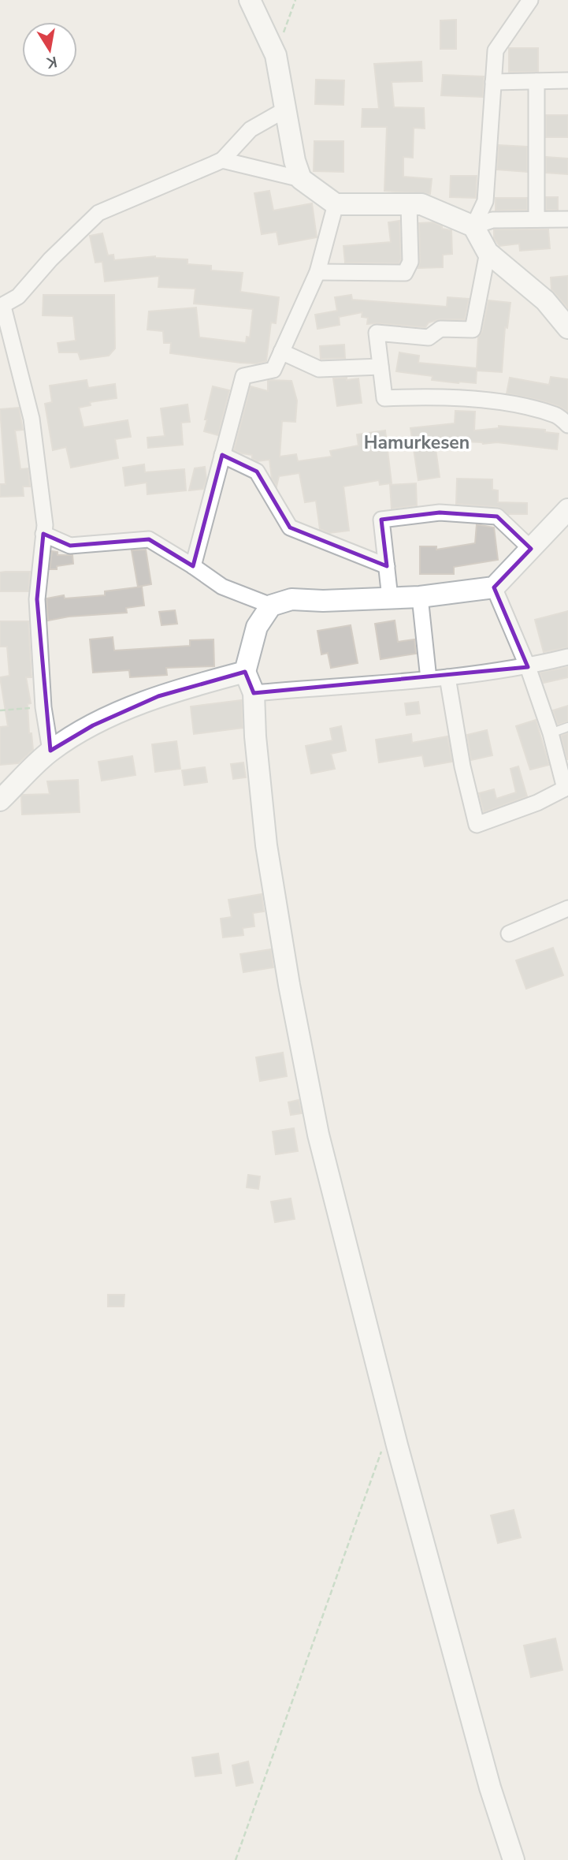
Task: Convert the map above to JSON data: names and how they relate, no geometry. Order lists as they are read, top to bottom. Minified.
{"districts":["Hamurkesen"],"north":"bottom"}
